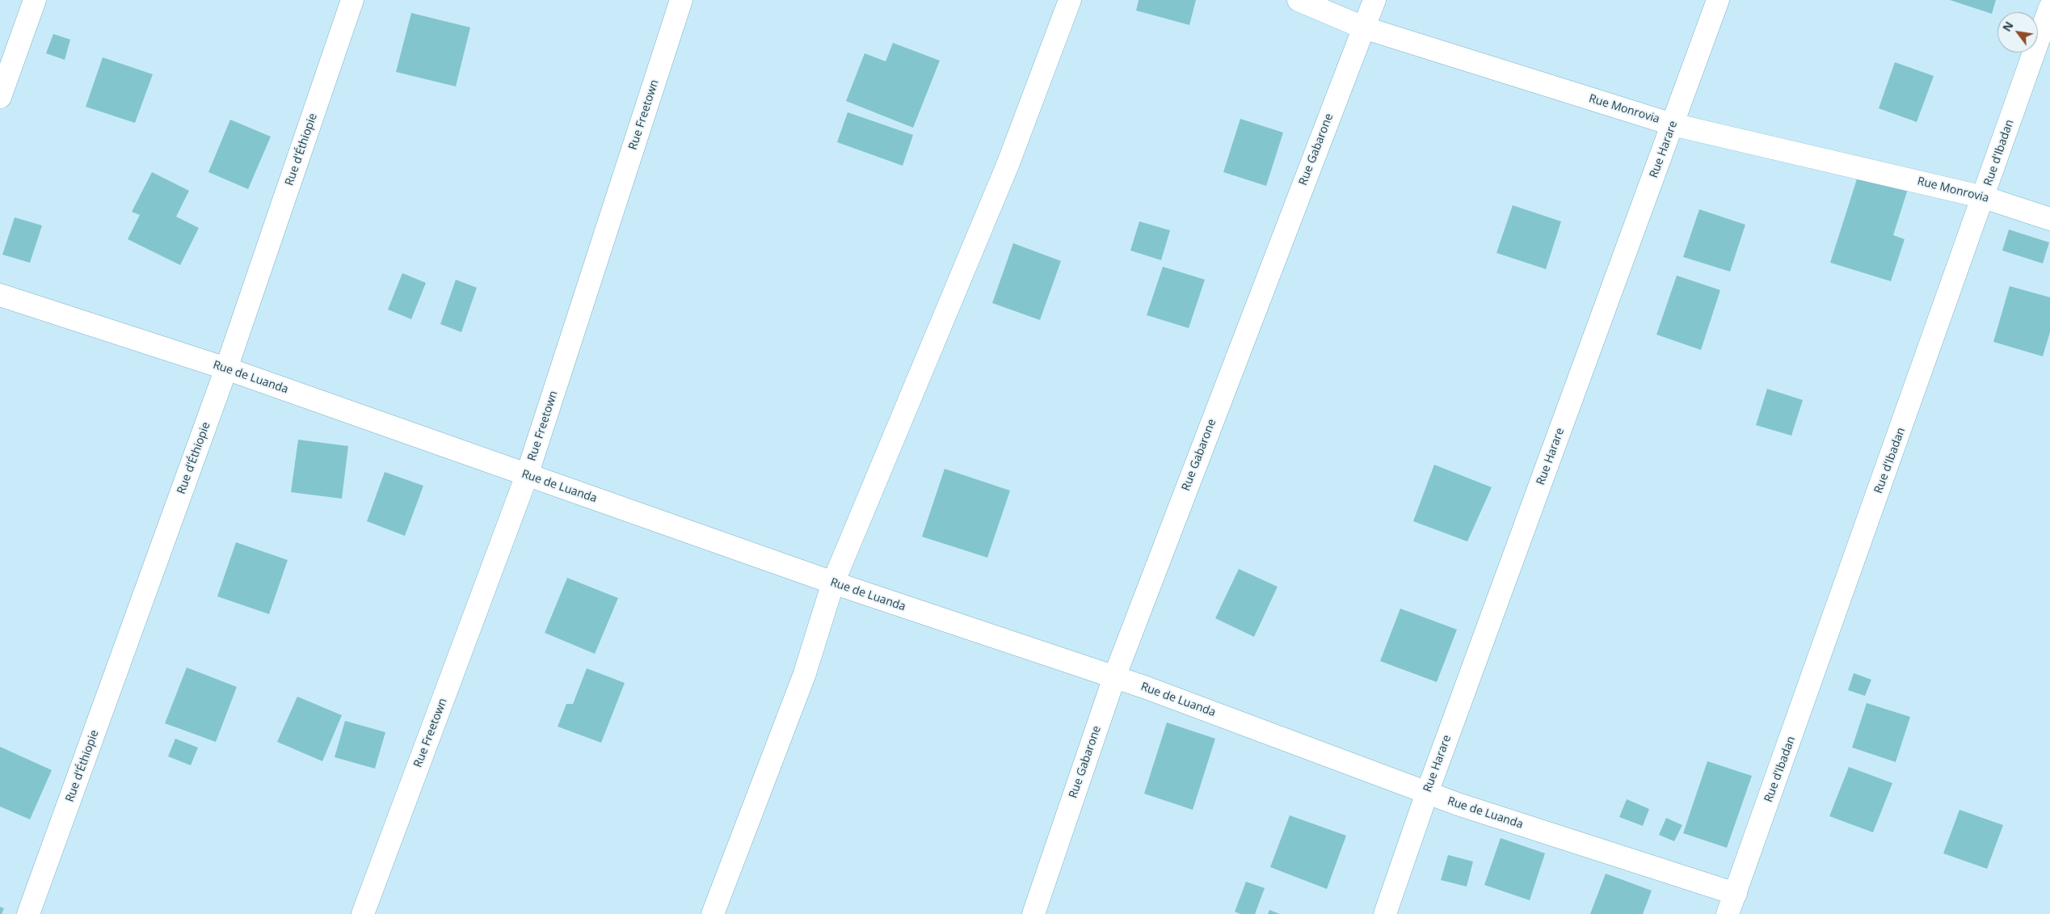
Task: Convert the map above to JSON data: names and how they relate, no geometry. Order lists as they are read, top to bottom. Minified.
{"streets":{"street":["Rue Monrovia","Rue Freetown","Rue d'Éthiopie","Rue Gabarone","Rue Harare","Rue d'Ibadan","Rue de Luanda"]},"crossings":[["Rue Monrovia","Rue Gabarone"],["Rue Monrovia","Rue Harare"],["Rue Monrovia","Rue d'Ibadan"],["Rue Freetown","Rue de Luanda"],["Rue d'Éthiopie","Rue de Luanda"],["Rue Gabarone","Rue de Luanda"],["Rue Harare","Rue de Luanda"],["Rue d'Ibadan","Rue de Luanda"]],"north":"top left"}
